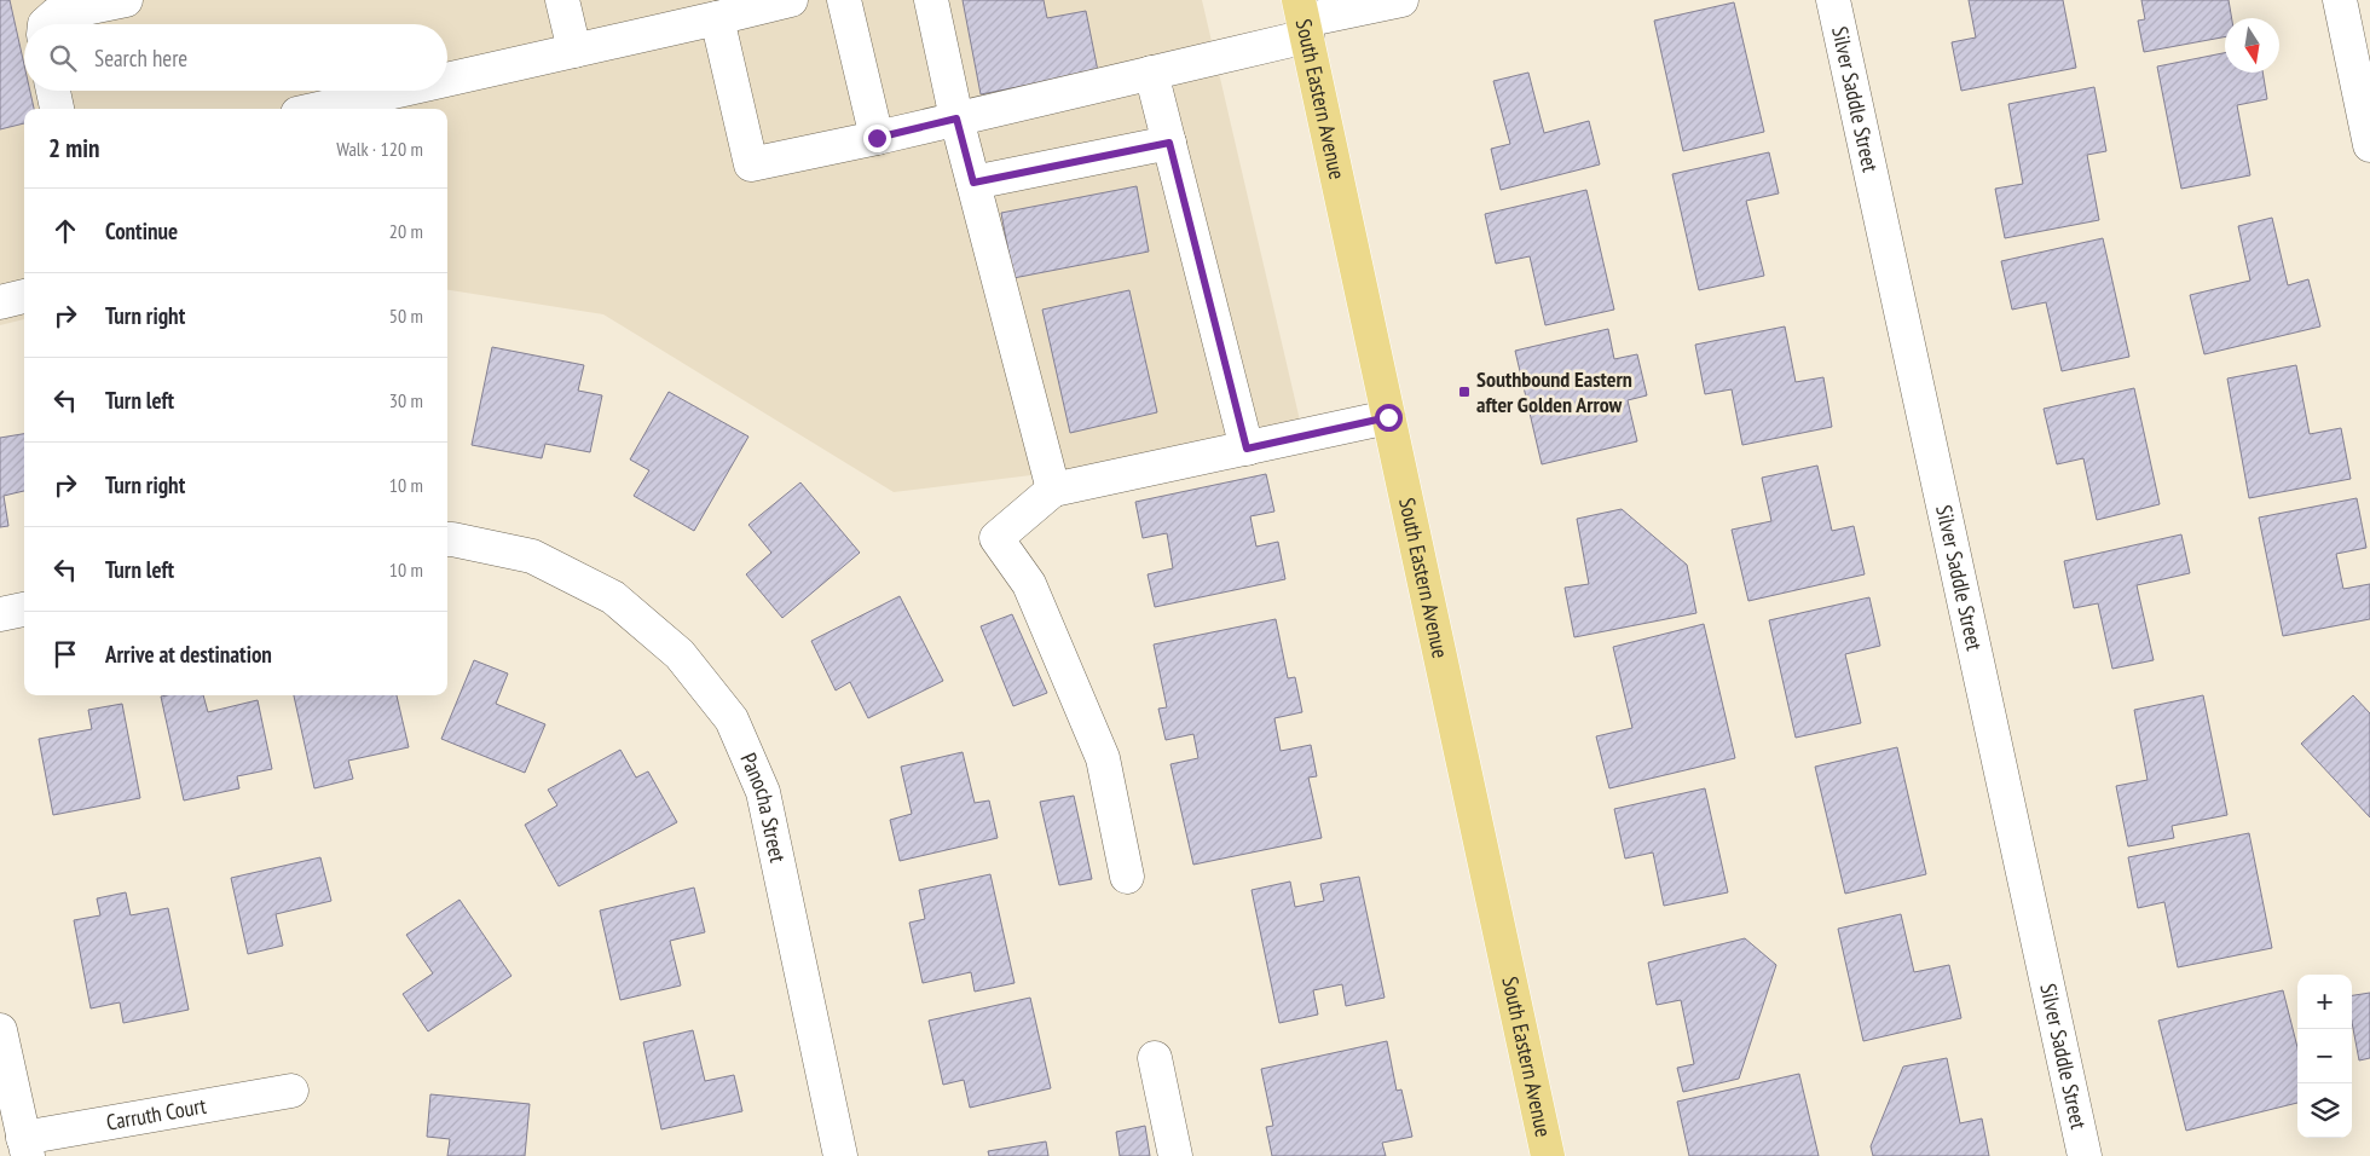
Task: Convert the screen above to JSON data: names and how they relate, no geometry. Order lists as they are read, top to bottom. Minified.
{"streets":{"main road":["South Eastern Avenue"],"street":["Silver Saddle Street","Panocha Street","Carruth Court"]},"places":{"transit":["Southbound Eastern after Golden Arrow"]},"north":"bottom","page":{"search":"Search here","heading":["2 min","Walk · 120 m"],"list":[["Continue","20 m"],["Turn right","50 m"],["Turn left","30 m"],["Turn right","10 m"],["Turn left","10 m"],"Arrive at destination"],"map_buttons":["+","−"]}}
